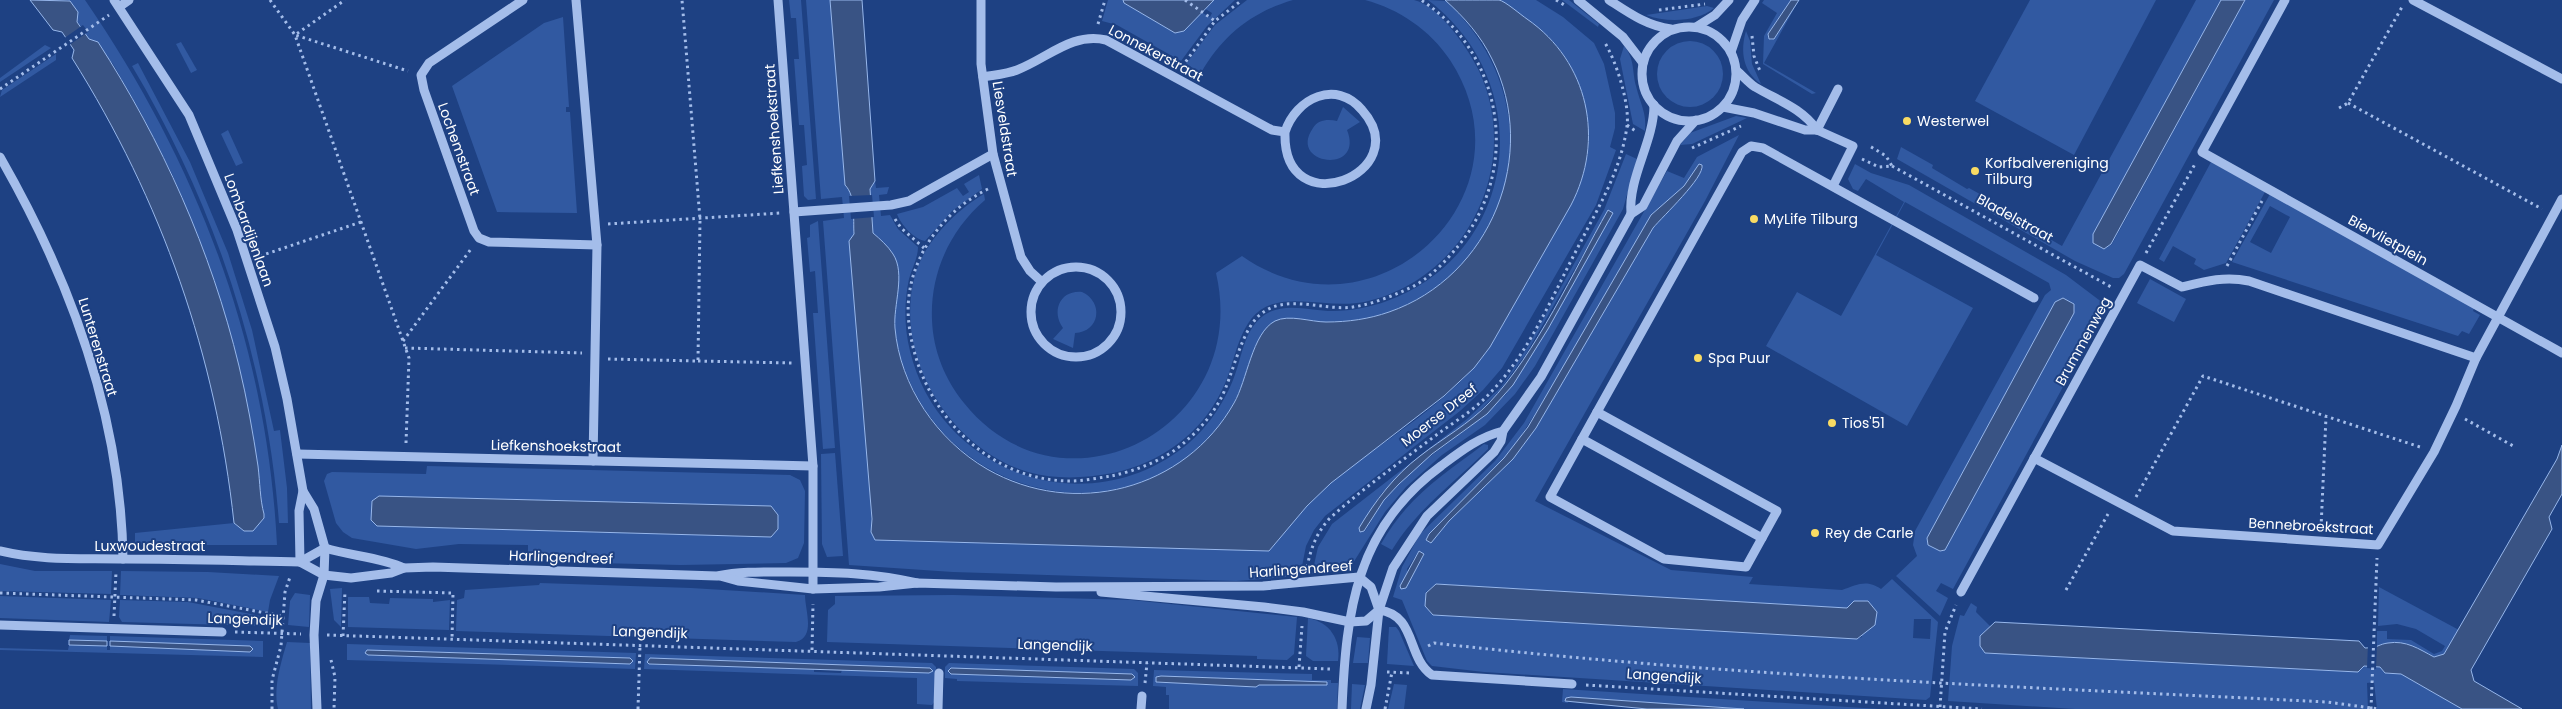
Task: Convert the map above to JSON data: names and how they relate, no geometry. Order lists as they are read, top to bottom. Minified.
{"streets":{"street":["Lonnekerstraat","Liefkenshoekstraat","Liesveldstraat","Lochemstraat","Lombardijenlaan","Biervlietplein","Brummenweg","Lunterenstraat","Bennebroekstraat","Luxwoudestraat","Harlingendreef","Langendijk"],"path":["Bladelstraat","Moerse Dreef"]},"crossings":[["Lonnekerstraat","Liesveldstraat"],["Liefkenshoekstraat","Lombardijenlaan"],["Liefkenshoekstraat","Harlingendreef"],["Bladelstraat","Brummenweg"],["Lombardijenlaan","Luxwoudestraat"],["Lombardijenlaan","Harlingendreef"],["Lombardijenlaan","Langendijk"],["Biervlietplein","Bennebroekstraat"],["Brummenweg","Bennebroekstraat"],["Lunterenstraat","Luxwoudestraat"],["Moerse Dreef","Harlingendreef"],["Luxwoudestraat","Harlingendreef"],["Harlingendreef","Langendijk"]],"places":["Westerwel","Korfbalvereniging Tilburg","MyLife Tilburg","Spa Puur","Tios'51","Rey de Carle"]}
